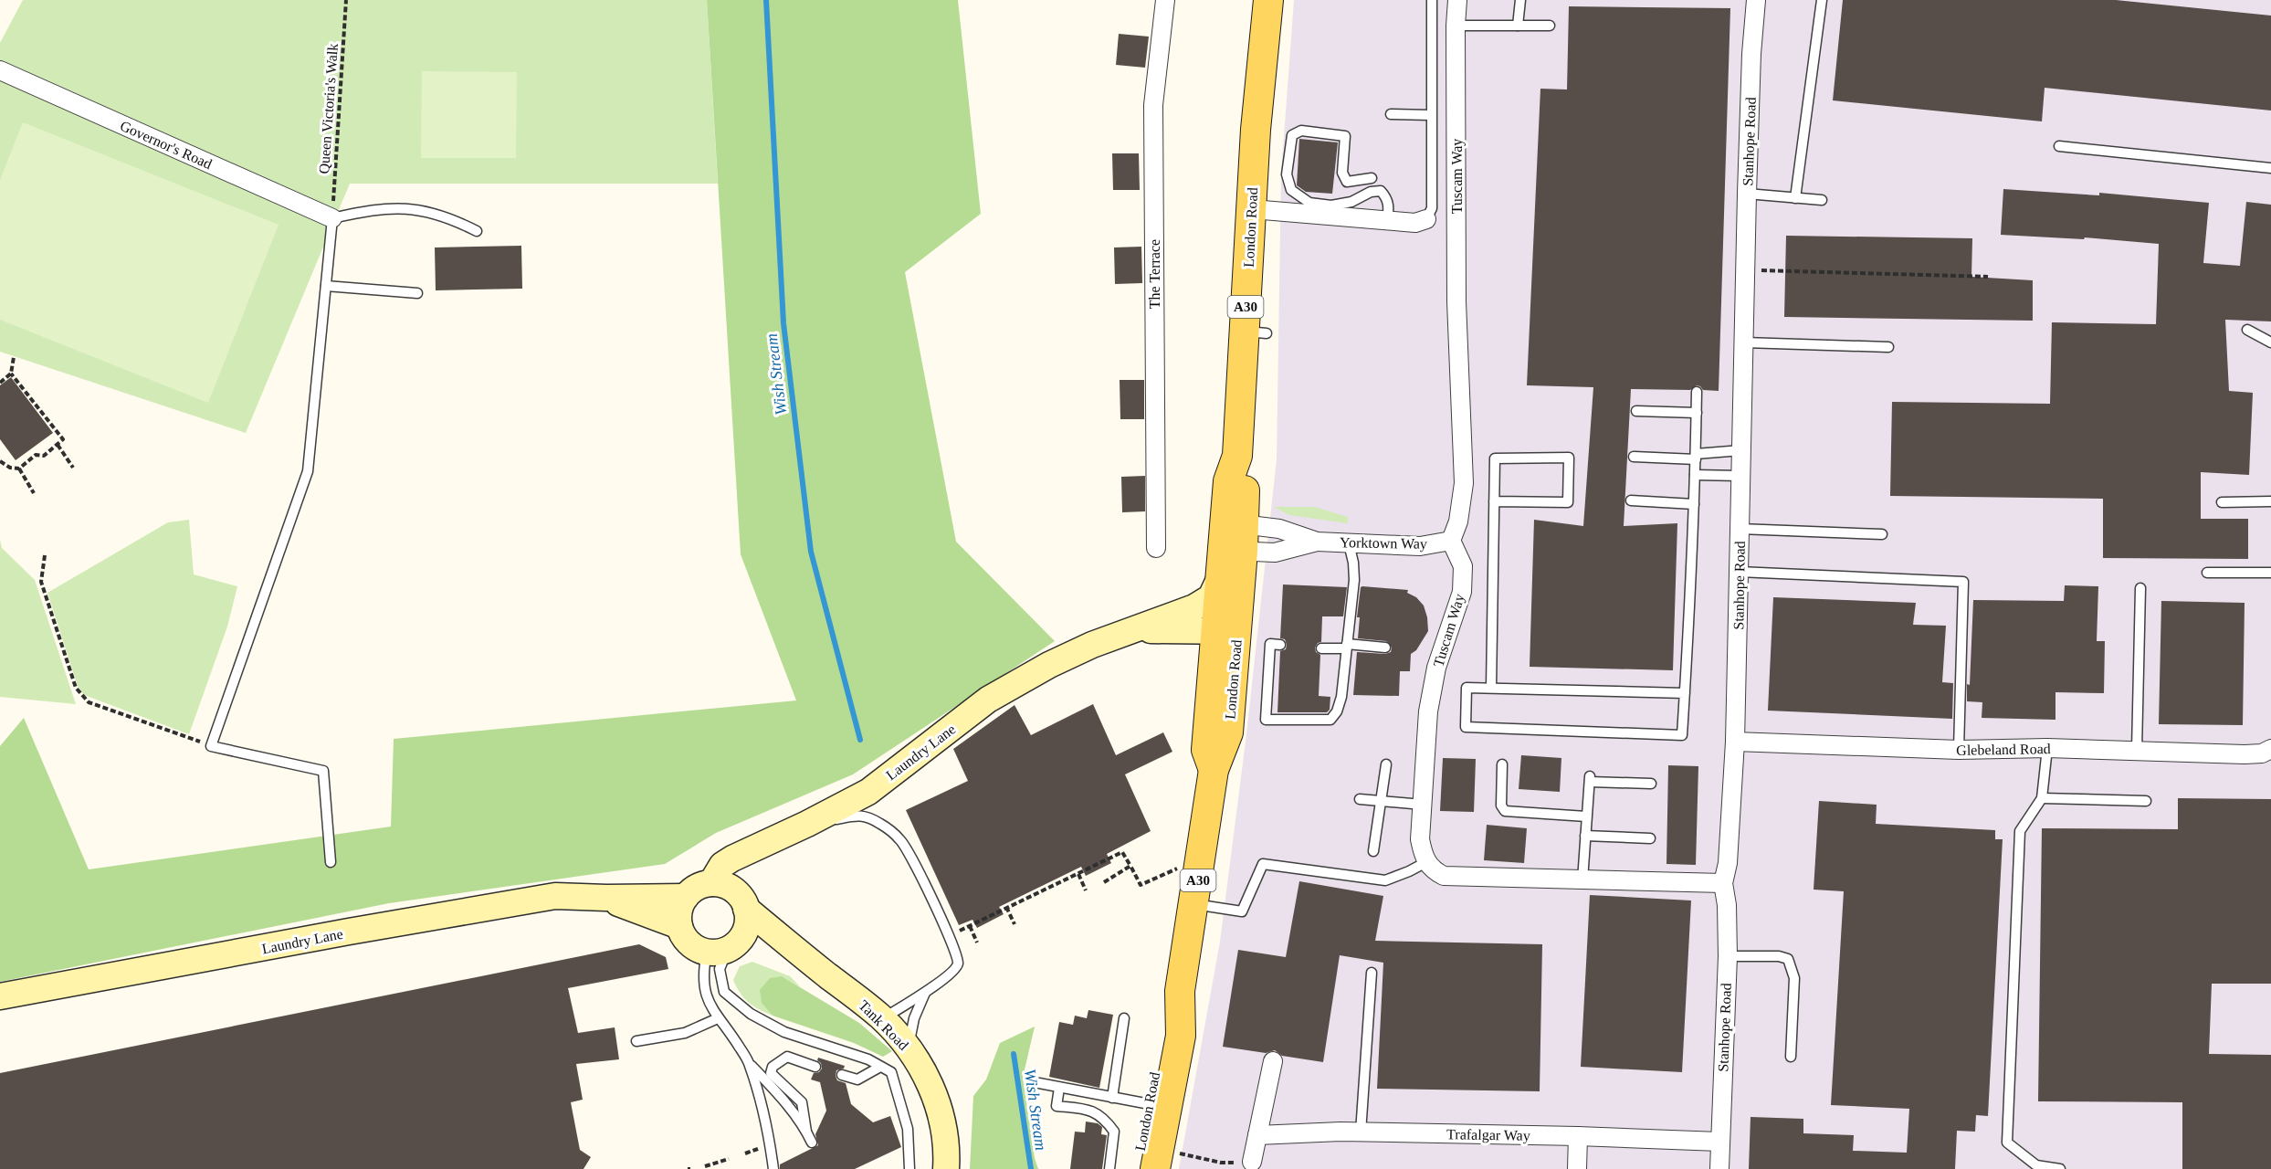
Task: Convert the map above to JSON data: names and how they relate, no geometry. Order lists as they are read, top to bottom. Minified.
{"streets":{"main road":["London Road","A30"],"street":["Stanhope Road","Governor's Road","Tuscam Way","The Terrace","Yorktown Way","Glebeland Road","Laundry Lane","Tank Road","Trafalgar Way"],"path":["Queen Victoria's Walk"]},"crossings":[["Queen Victoria's Walk","Governor's Road"],["Stanhope Road","Glebeland Road"],["Stanhope Road","Trafalgar Way"],["Tuscam Way","Yorktown Way"],["London Road","Yorktown Way"],["London Road","Laundry Lane"],["Laundry Lane","Tank Road"]],"water":["Wish Stream"]}
